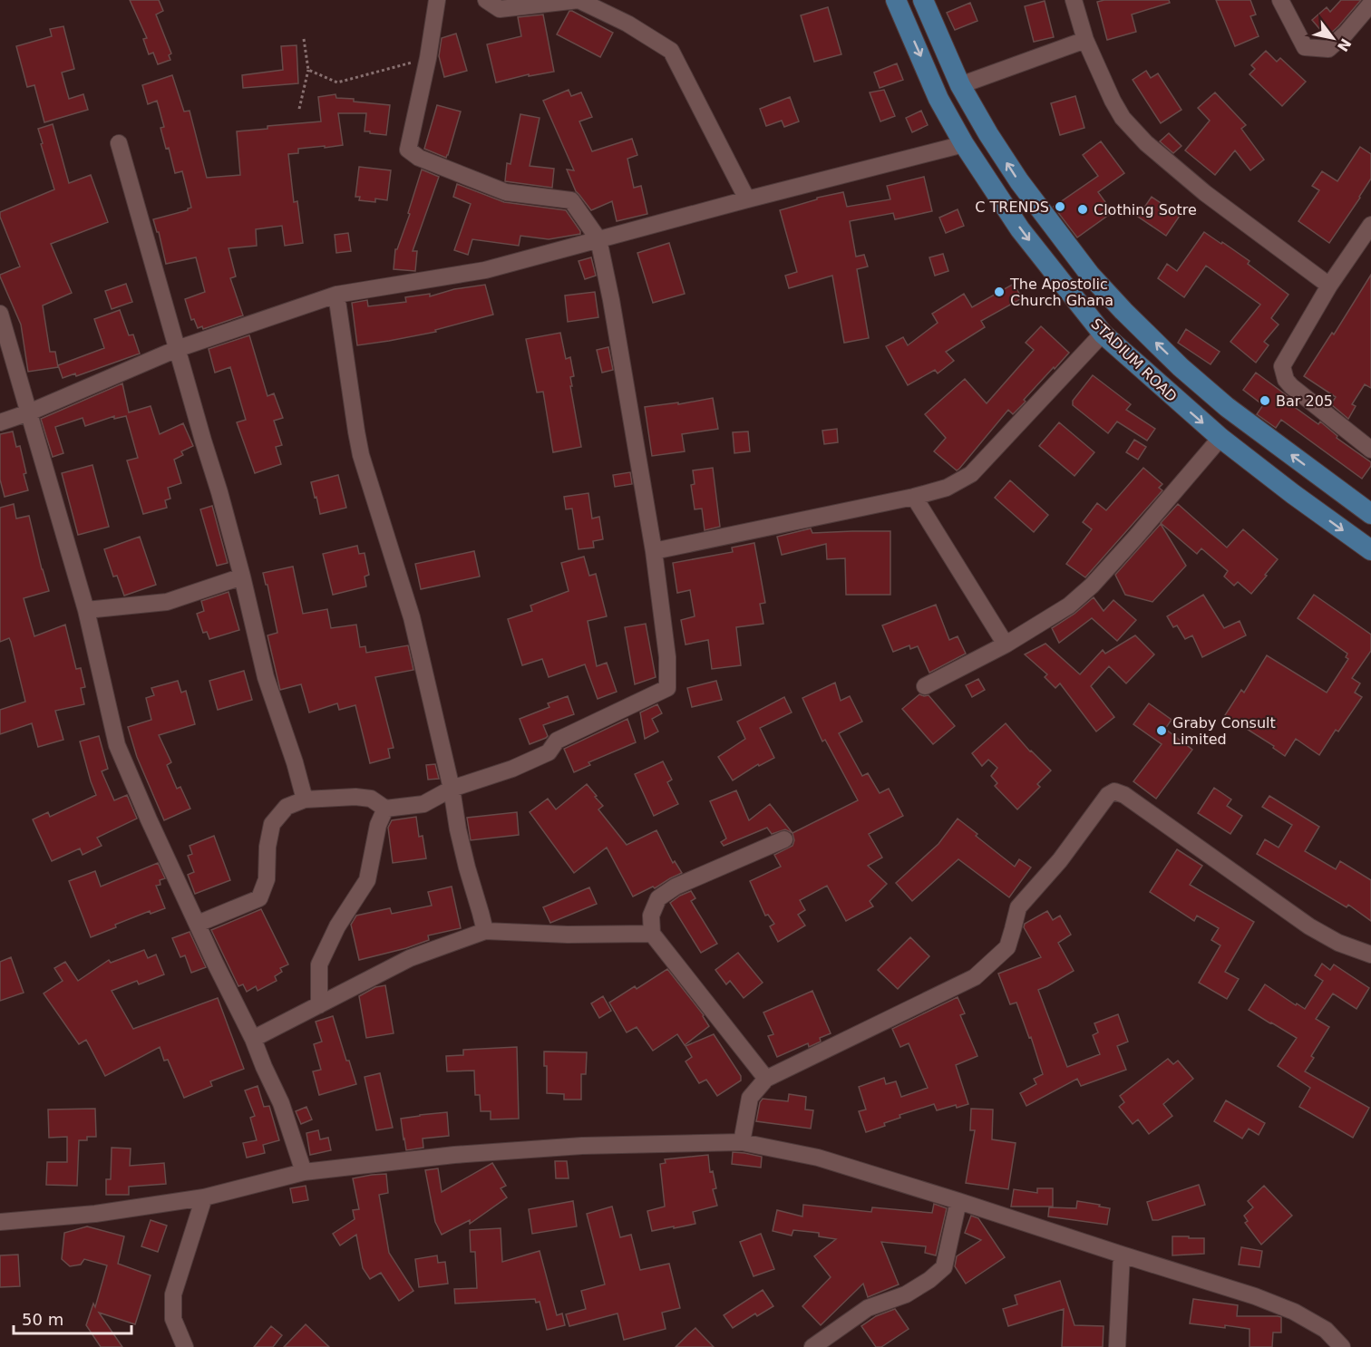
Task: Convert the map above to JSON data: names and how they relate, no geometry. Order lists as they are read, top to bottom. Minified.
{"streets":{"main road":["STADIUM ROAD"]},"places":["C TRENDS","Clothing Sotre","The Apostolic Church Ghana","Bar 205","Graby Consult Limited"],"scale_bar":"50 m","north":"bottom right"}
